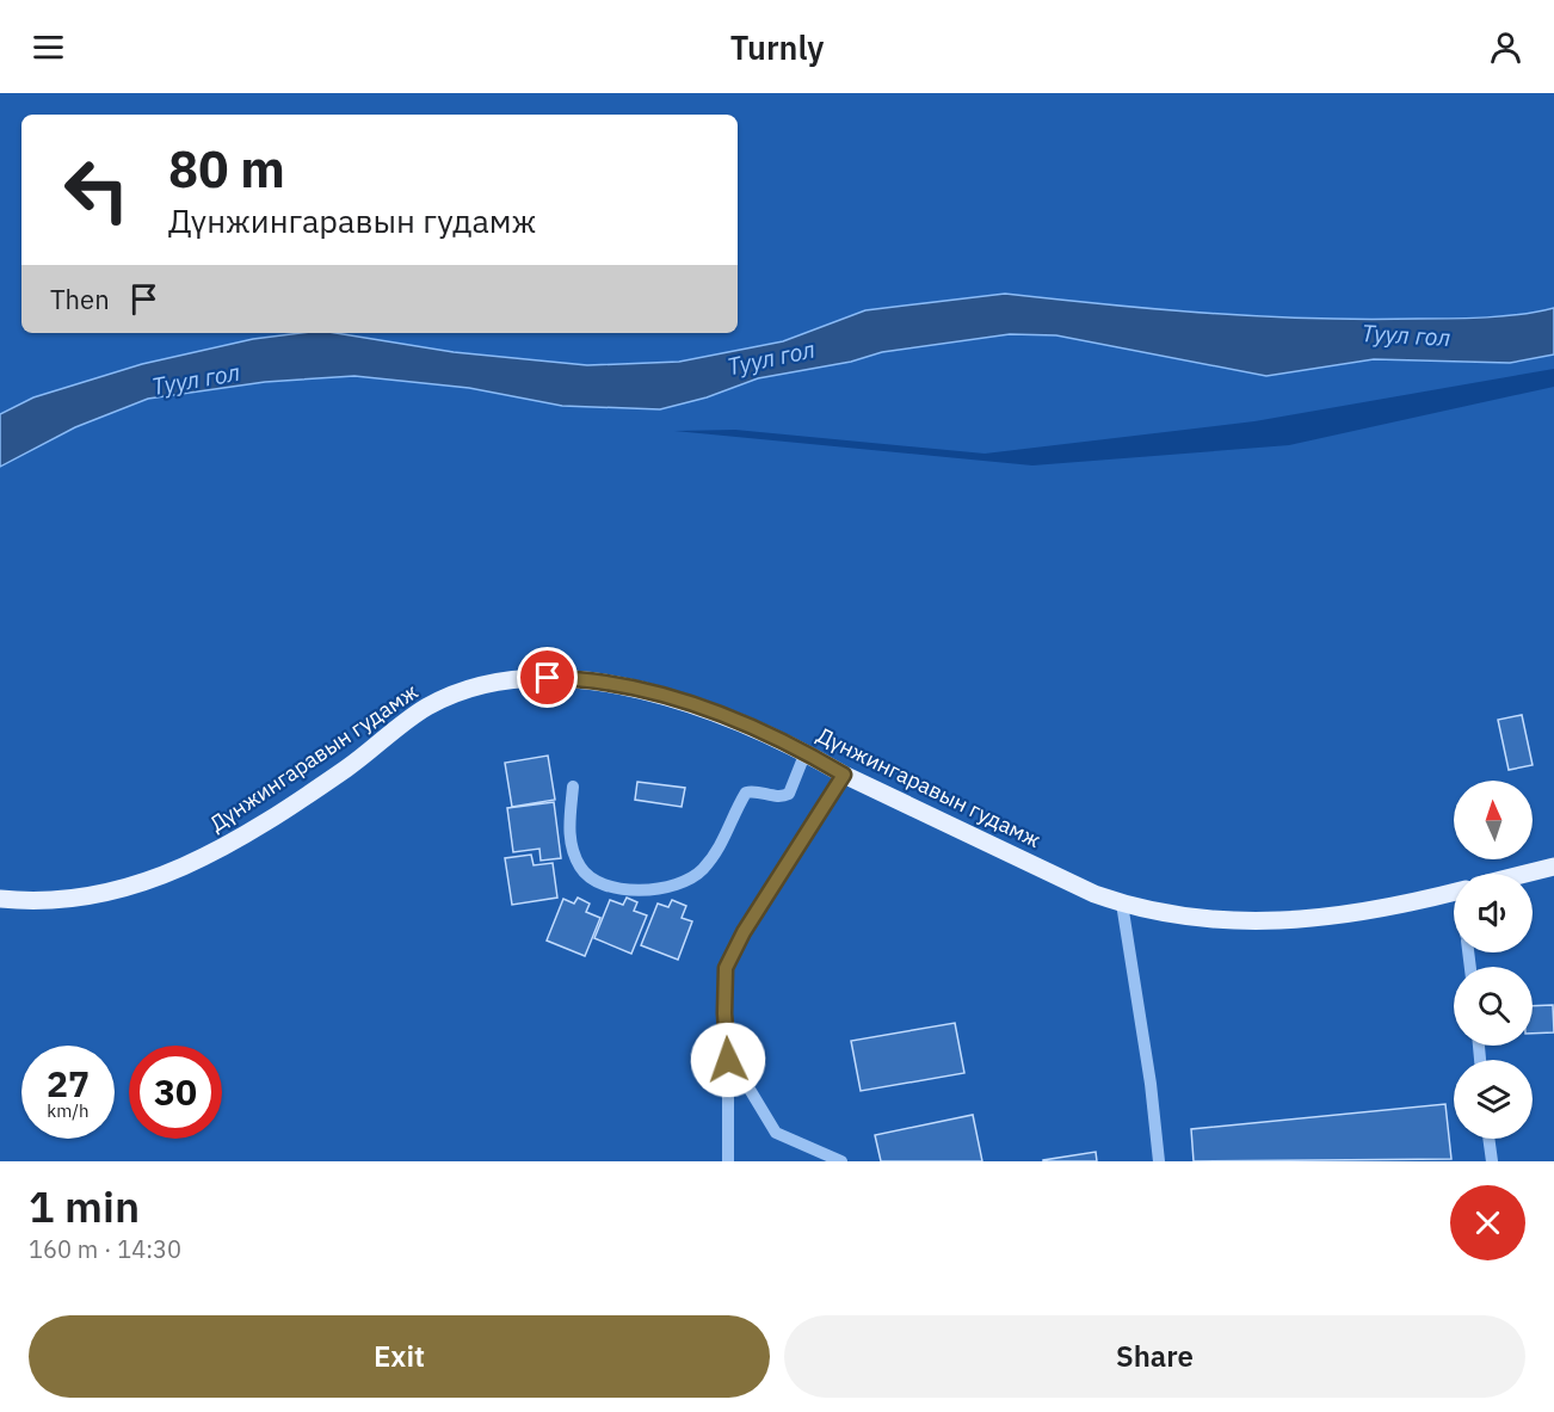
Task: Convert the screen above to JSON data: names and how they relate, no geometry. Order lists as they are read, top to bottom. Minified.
{"streets":{"main road":["Дүнжингаравын гудамж"]},"water":["Туул гол"],"north":"top","page":{"header":"Turnly","turn":["80 m","Дүнжингаравын гудамж"],"then":"Then","speed":"27 km/h","limit":"30","heading":["1 min","160 m · 14:30"],"buttons":["Exit","Share"]}}
